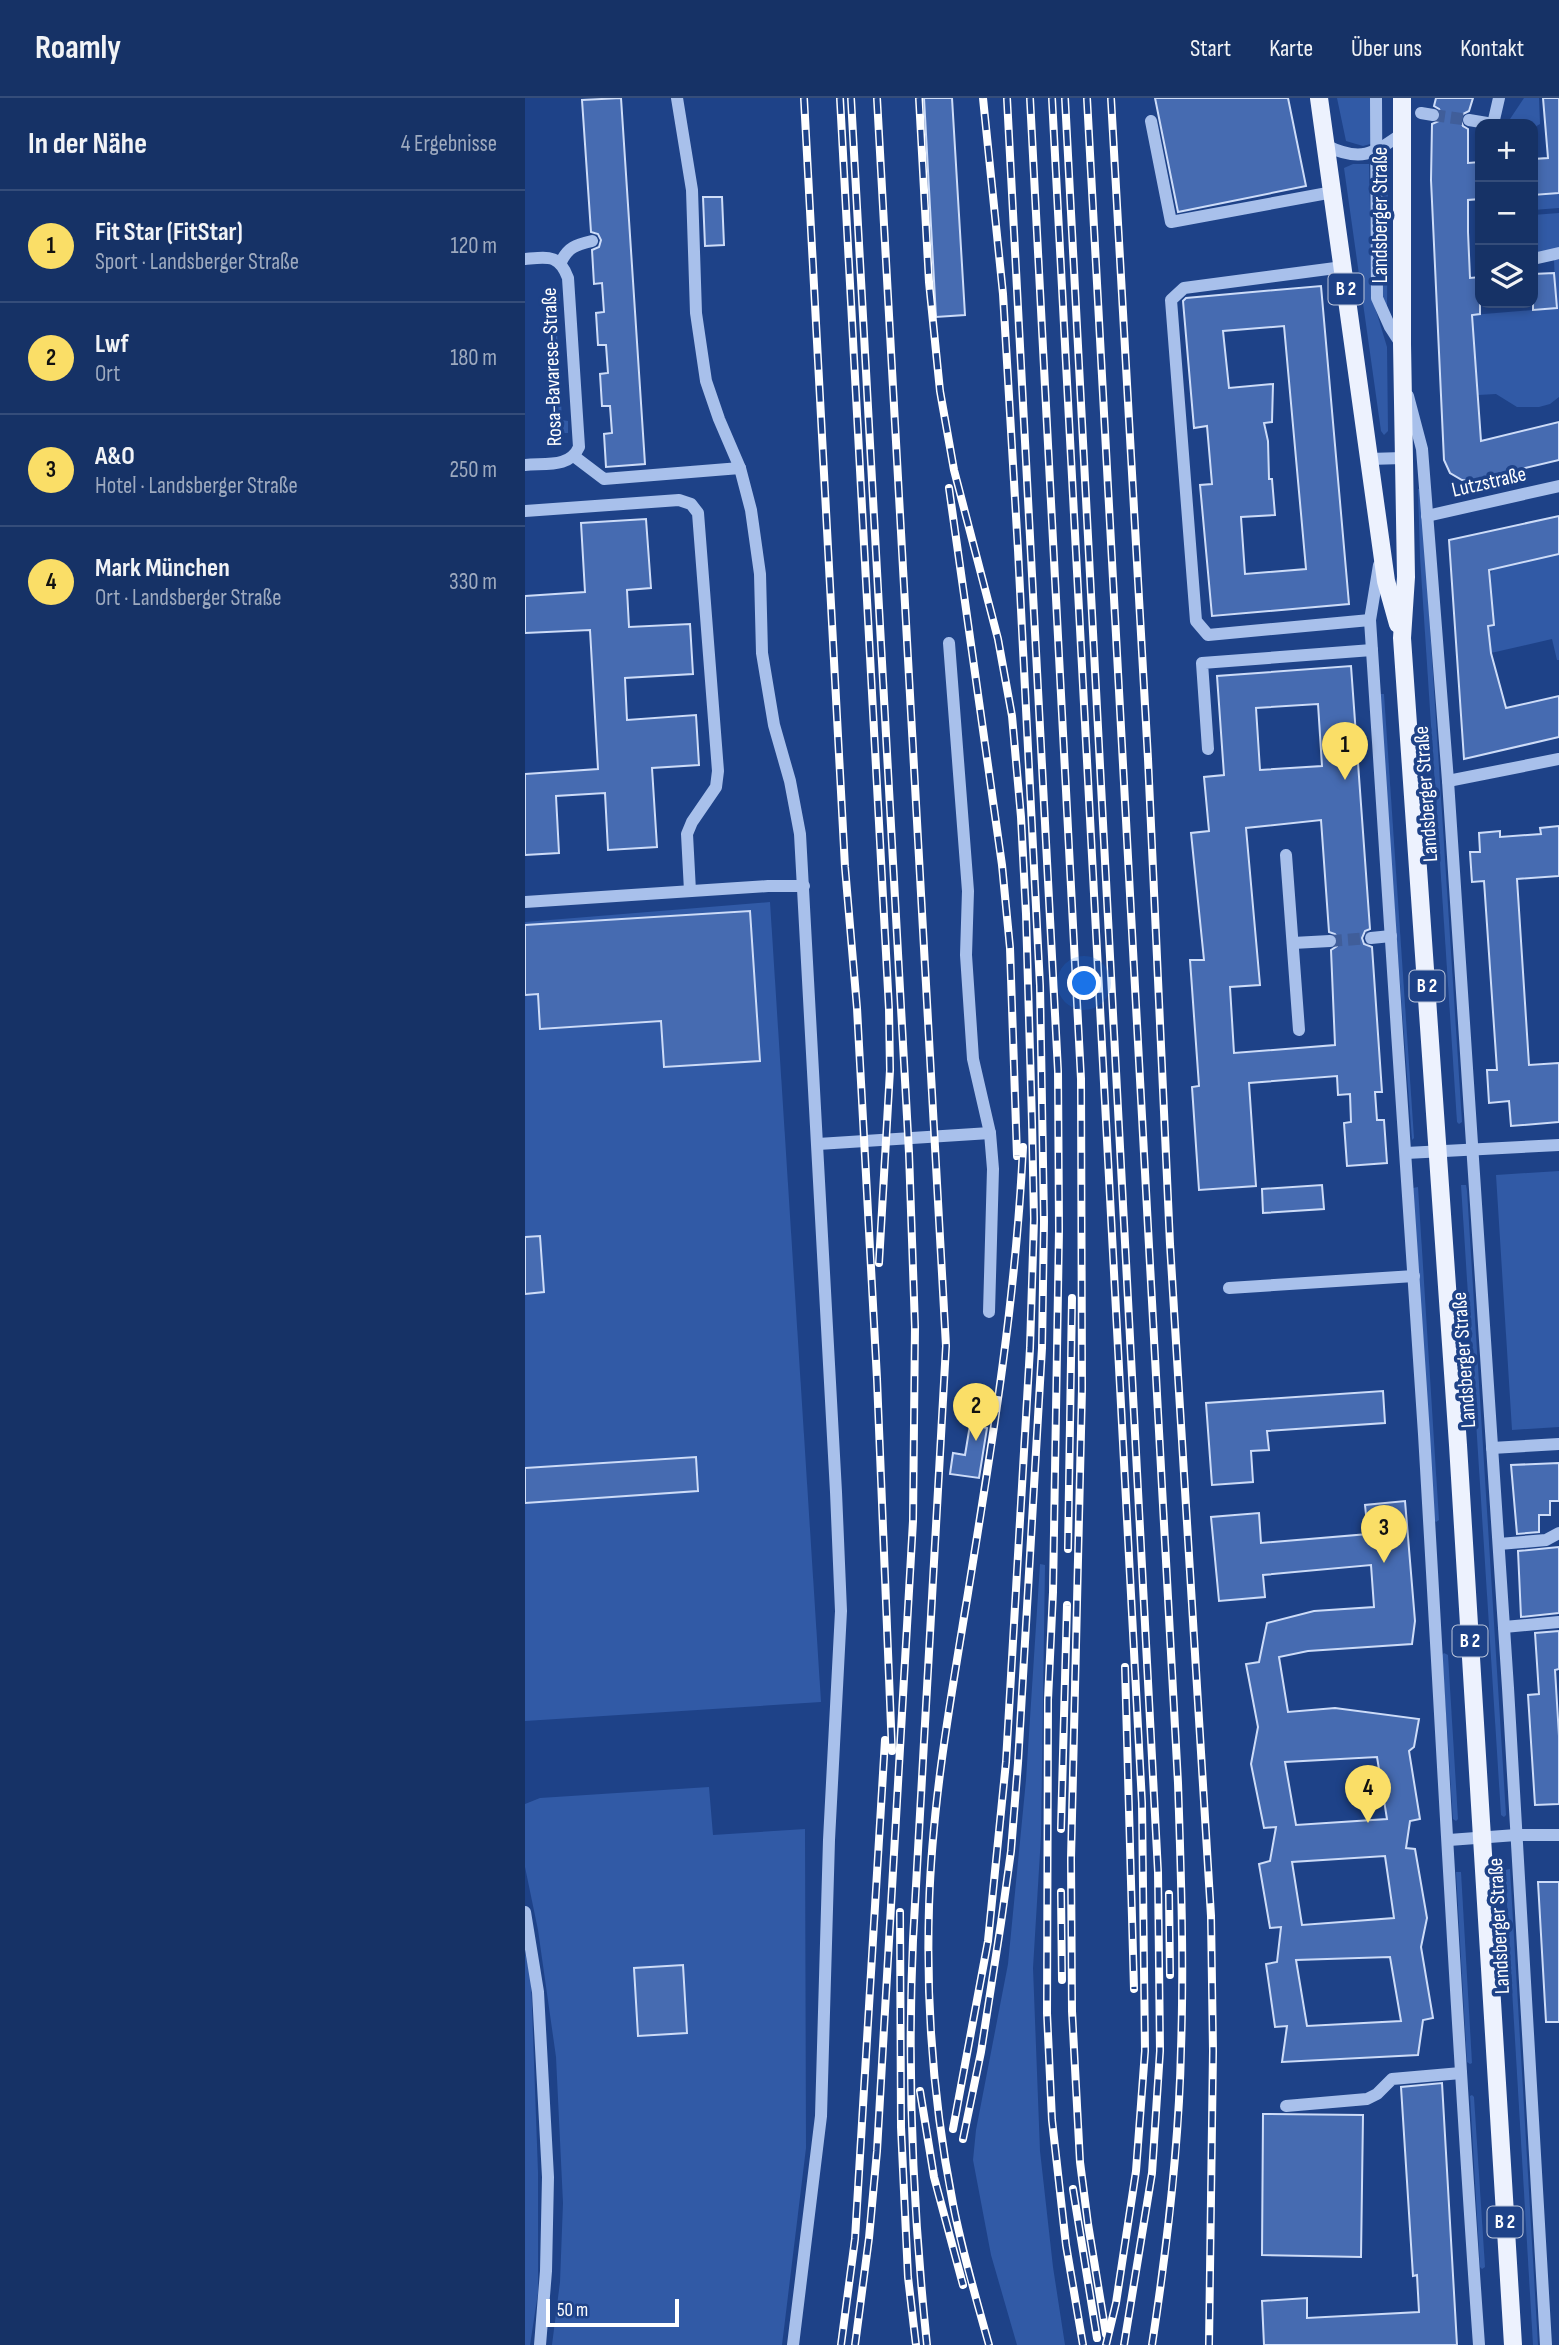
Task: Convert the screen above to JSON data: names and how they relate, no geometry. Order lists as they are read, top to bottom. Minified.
{"streets":{"main road":["Landsberger Straße","B 2"],"street":["Rosa-Bavarese-Straße","Lutzstraße"]},"crossings":[["Landsberger Straße","Lutzstraße"]],"scale_bar":"50 m","page":{"header":"Roamly","nav":["Start","Karte","Über uns","Kontakt"],"heading":["In der Nähe","4 Ergebnisse"],"map_buttons":["+","−"],"list":[{"mark":"1","name":"Fit Star (FitStar)","note":"Sport · Landsberger Straße","value":"120 m"},{"mark":"2","name":"Lwf","note":"Ort","value":"180 m"},{"mark":"3","name":"A&O","note":"Hotel · Landsberger Straße","value":"250 m"},{"mark":"4","name":"Mark München","note":"Ort · Landsberger Straße","value":"330 m"}],"pins":["1","2","3","4"],"scale":"50 m"}}
